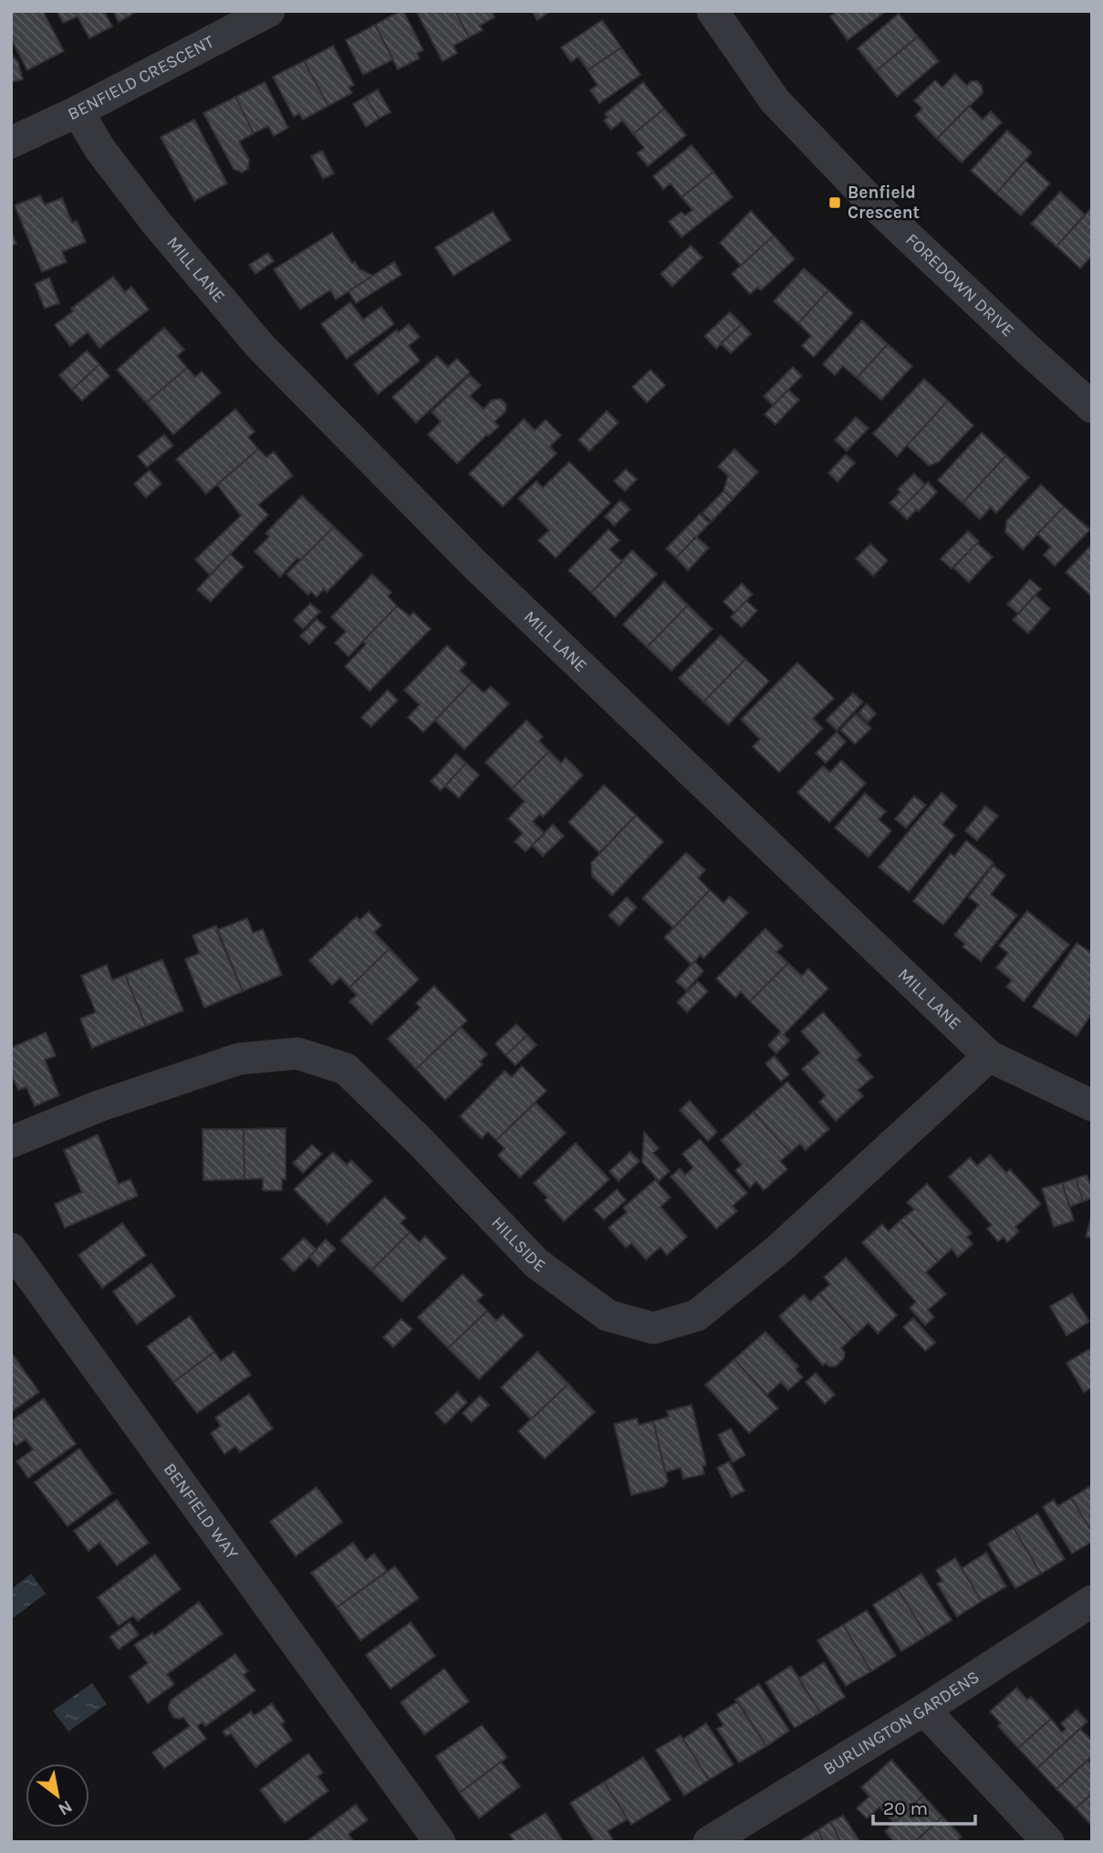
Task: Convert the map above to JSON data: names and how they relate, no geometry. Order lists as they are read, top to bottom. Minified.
{"streets":{"street":["BENFIELD CRESCENT","MILL LANE","FOREDOWN DRIVE","HILLSIDE","BENFIELD WAY","BURLINGTON GARDENS"]},"crossings":[["BENFIELD CRESCENT","MILL LANE"],["MILL LANE","HILLSIDE"]],"places":{"transit":["Benfield Crescent"]},"scale_bar":"20 m","north":"bottom right"}
